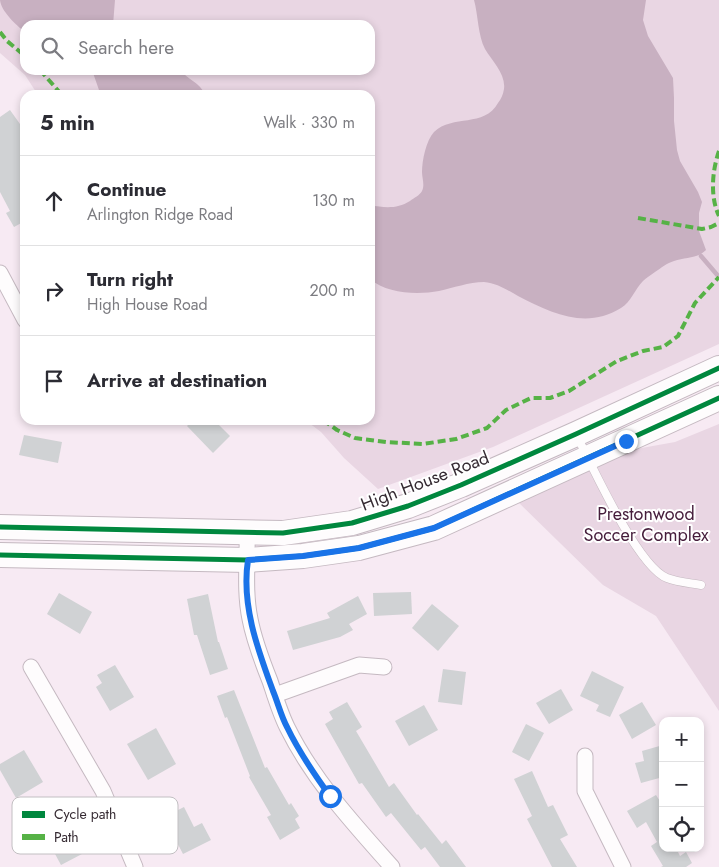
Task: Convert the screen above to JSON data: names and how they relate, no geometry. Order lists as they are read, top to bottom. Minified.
{"streets":{"main road":["High House Road"]},"parks":["Prestonwood Soccer Complex"],"legend":["Cycle path","Path"],"page":{"search":"Search here","heading":["5 min","Walk · 330 m"],"list":[["Continue","Arlington Ridge Road","130 m"],["Turn right","High House Road","200 m"],"Arrive at destination"],"map_buttons":["+","−"]}}
